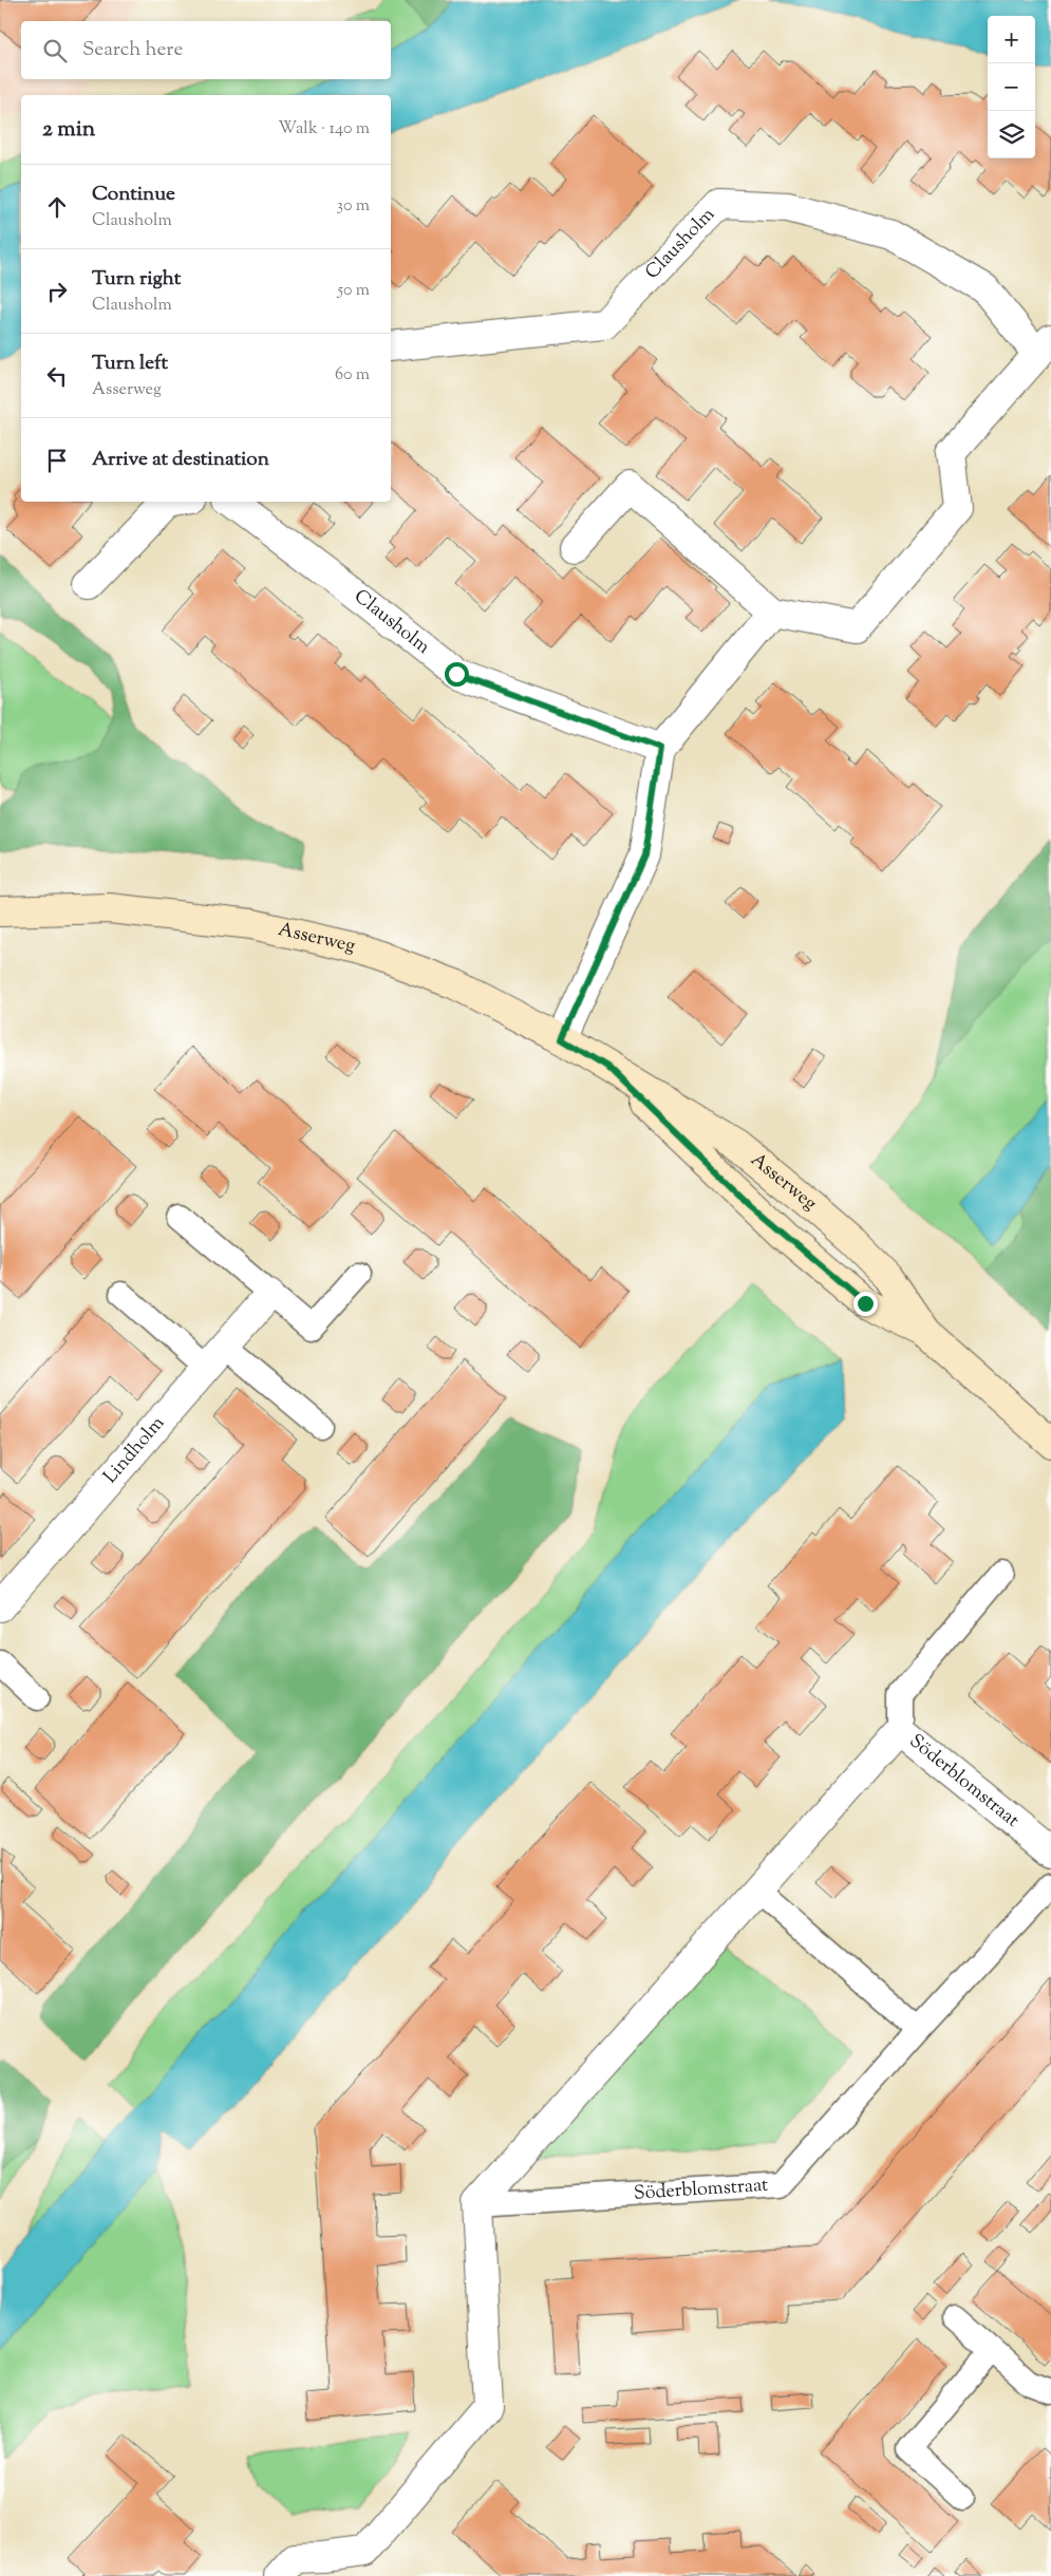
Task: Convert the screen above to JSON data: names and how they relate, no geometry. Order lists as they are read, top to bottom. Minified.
{"streets":{"street":["Clausholm","Asserweg","Lindholm","Söderblomstraat"]},"page":{"map_buttons":["+","−"],"search":"Search here","heading":["2 min","Walk · 140 m"],"list":[["Continue","Clausholm","30 m"],["Turn right","Clausholm","50 m"],["Turn left","Asserweg","60 m"],"Arrive at destination"]}}
